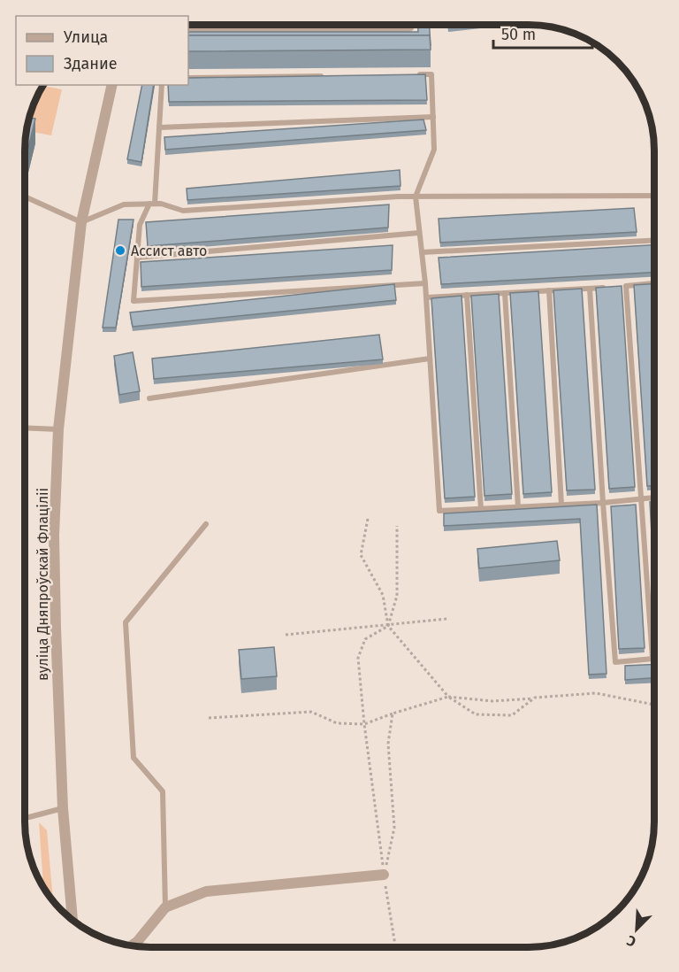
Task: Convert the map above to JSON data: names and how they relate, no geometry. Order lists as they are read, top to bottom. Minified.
{"streets":{"street":["вуліца Дняпроўскай Флаціліі"]},"places":["Ассист авто"],"legend":["Улица","Здание"],"scale_bar":"50 m","north":"bottom left"}
